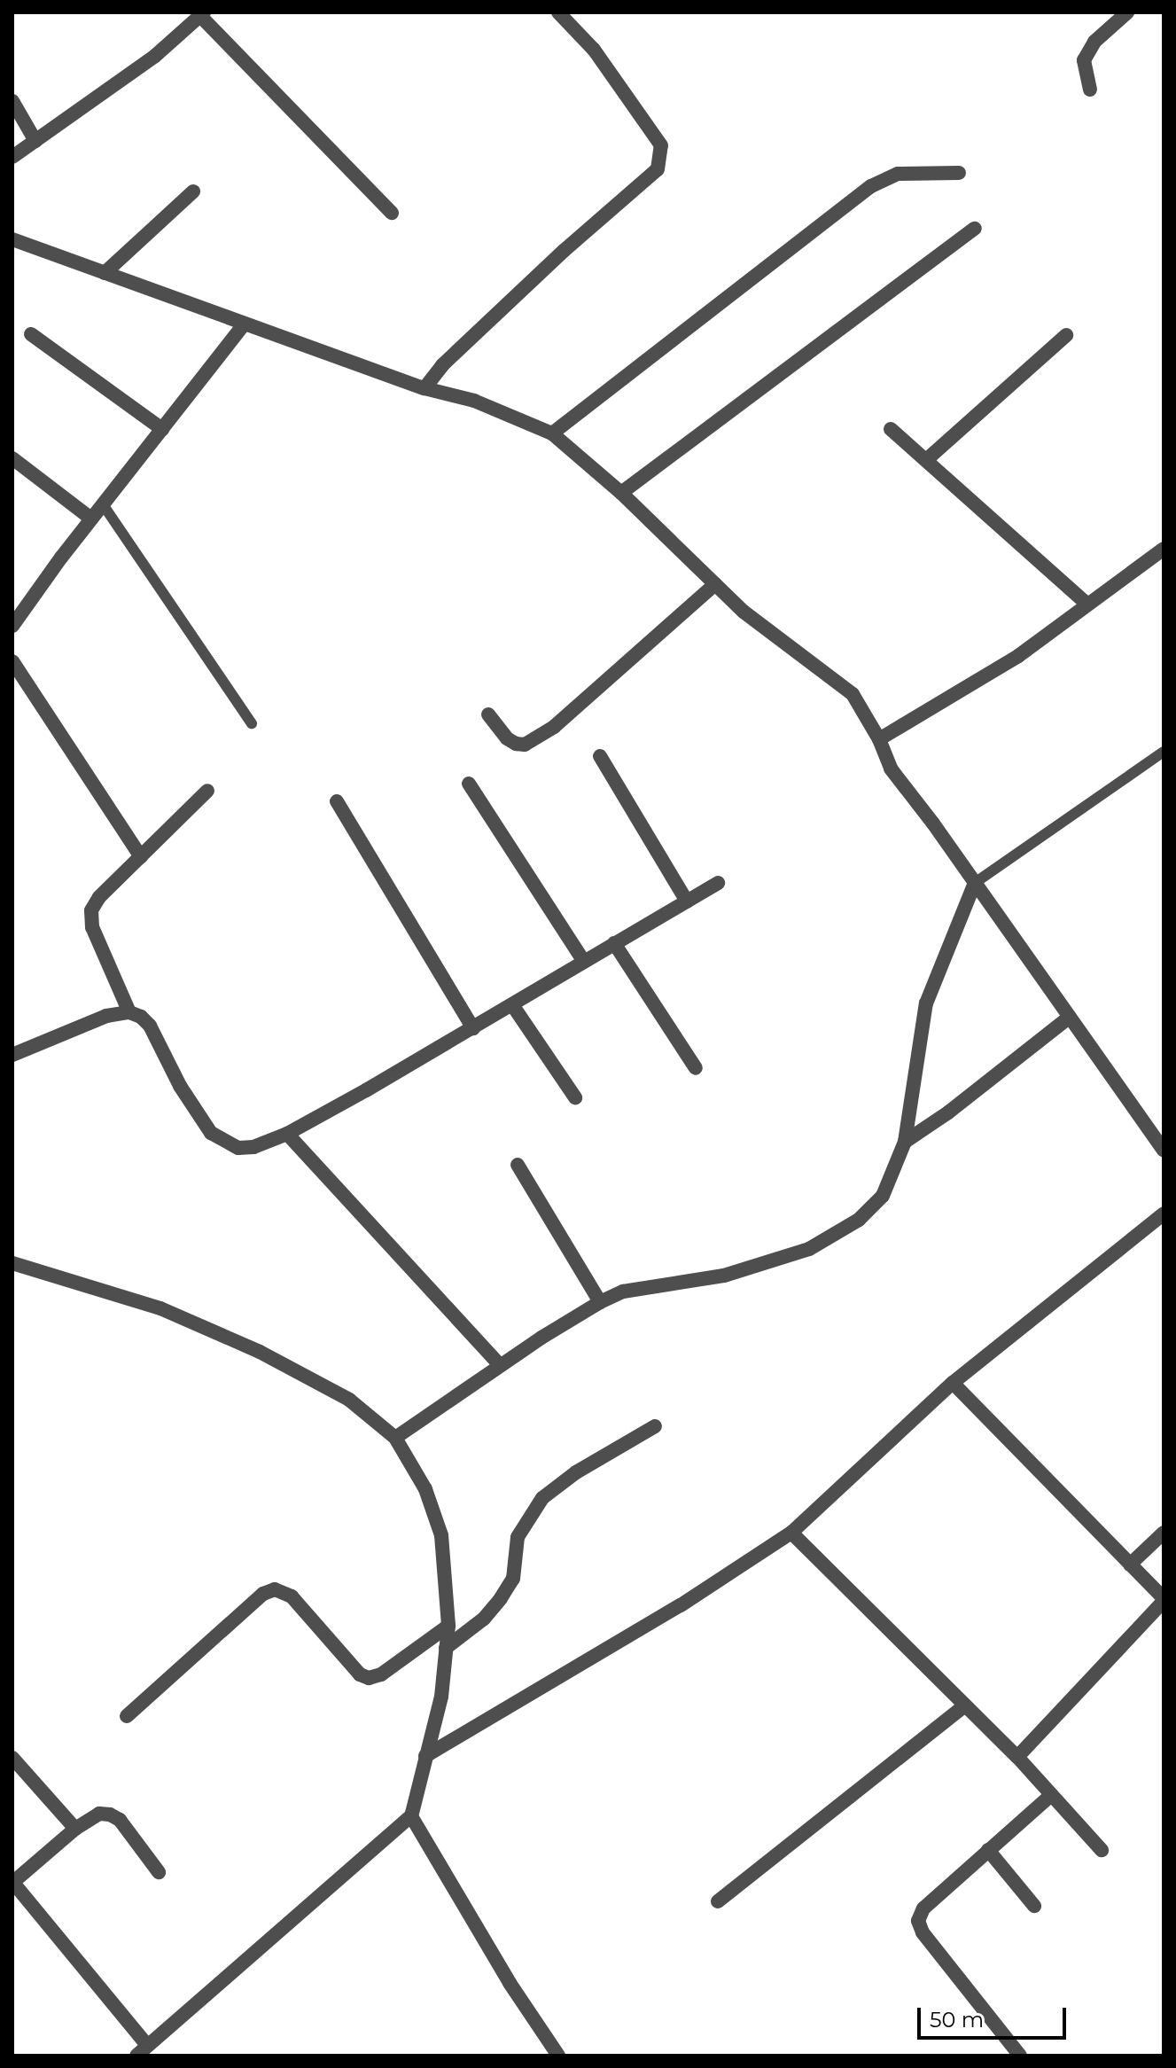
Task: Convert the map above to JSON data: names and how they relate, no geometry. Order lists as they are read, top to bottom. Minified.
{"scale_bar":"50 m"}
